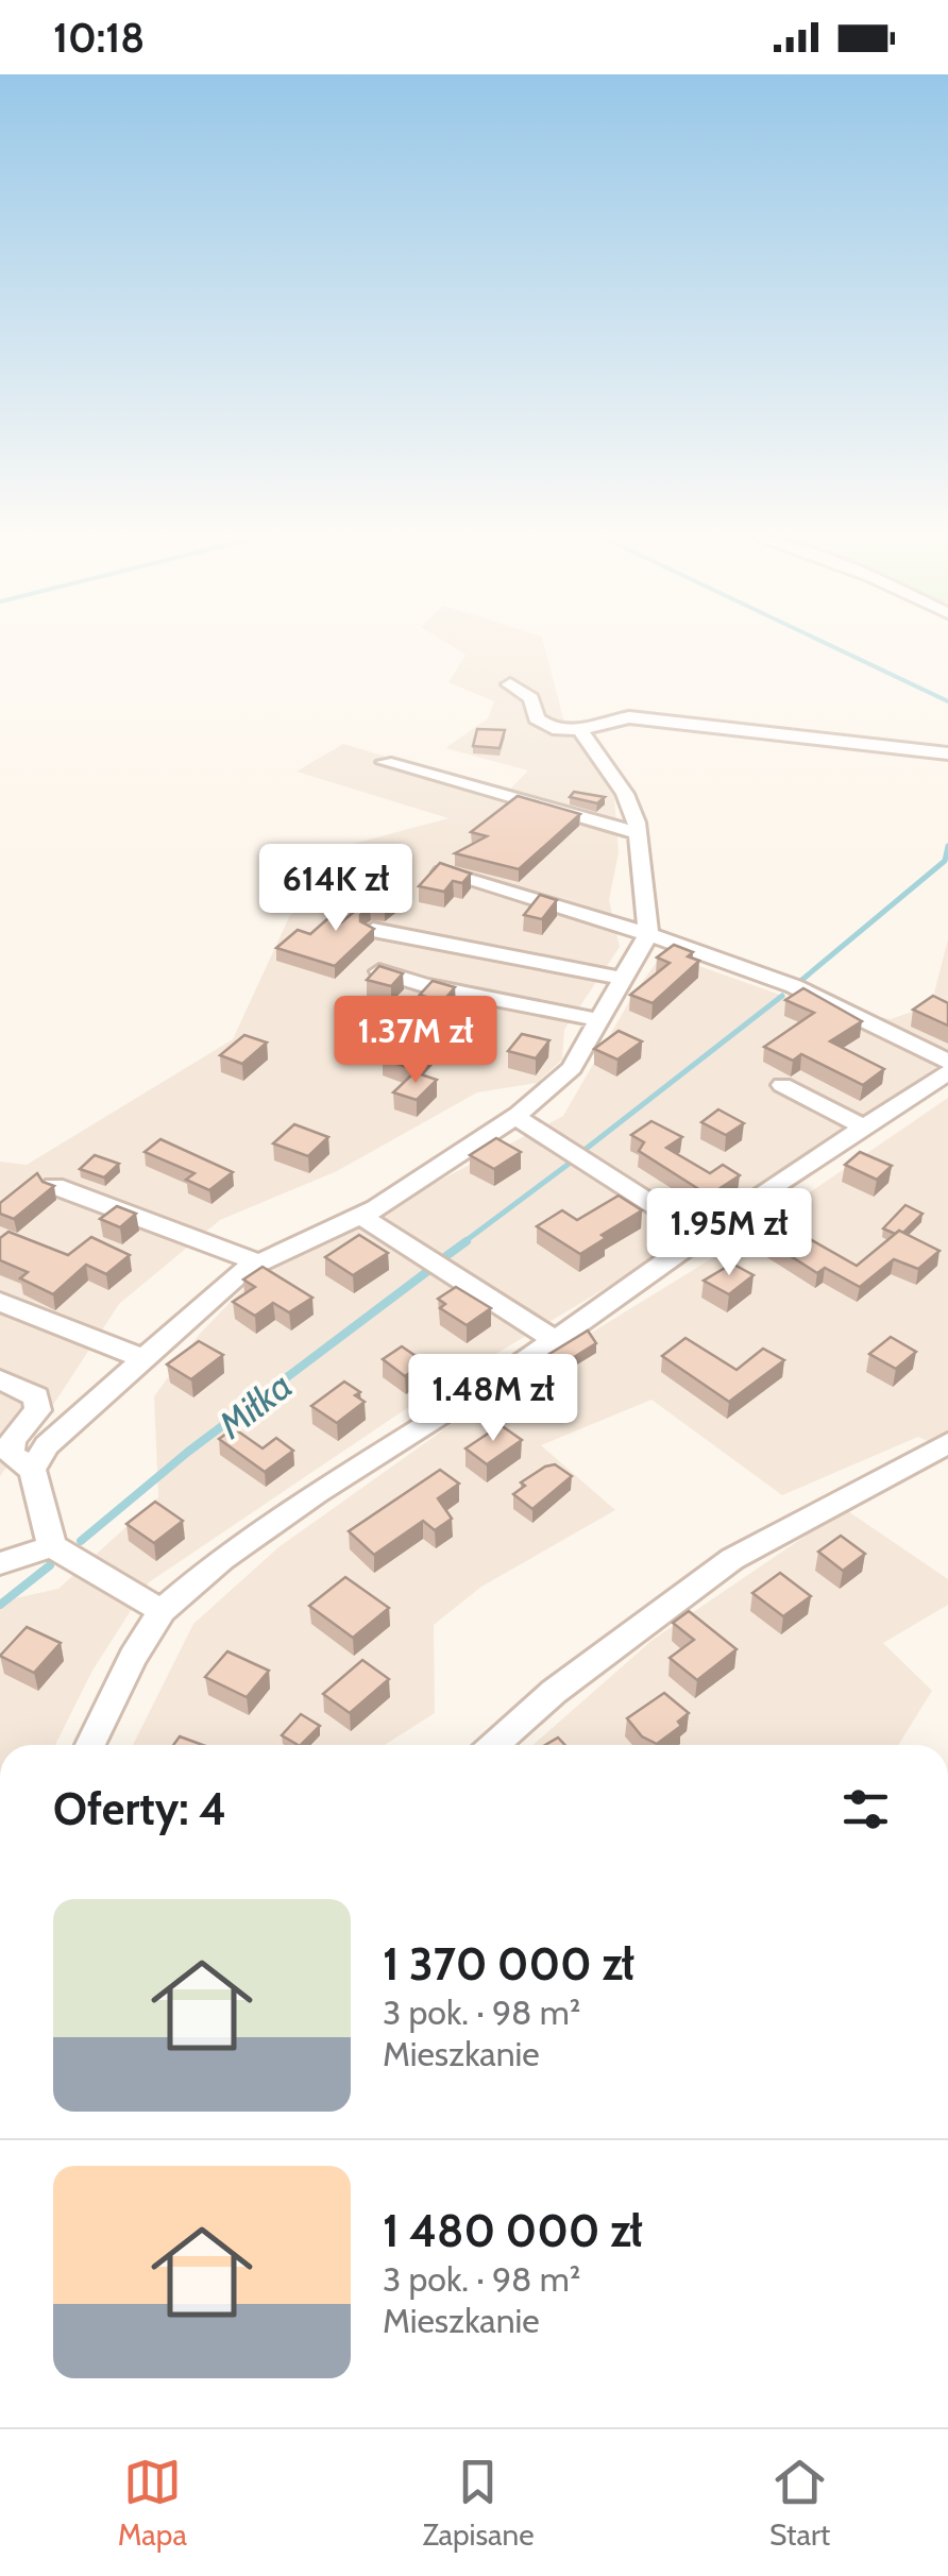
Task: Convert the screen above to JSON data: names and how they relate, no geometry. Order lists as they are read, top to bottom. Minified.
{"water":["Miłka"],"page":{"status":"10:18","price":["614K zł","1.37M zł","1.95M zł","1.48M zł"],"heading":"Oferty: 4","list":[{"name":"1 370 000 zł","note":"3 pok. · 98 m² · Mieszkanie"},{"name":"1 480 000 zł","note":"3 pok. · 98 m² · Mieszkanie"}],"tabs":["Mapa","Zapisane","Start"]}}
